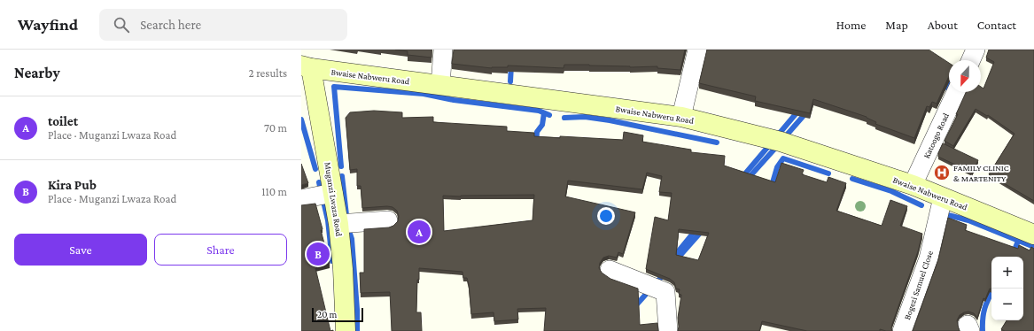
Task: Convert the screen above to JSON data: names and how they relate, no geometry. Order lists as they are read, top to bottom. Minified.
{"streets":{"main road":["Bwaise Nabweru Road","Muganzi Lwaza Road"],"street":["Katoogo Road","Bogezi Samuel Close"]},"crossings":[["Bwaise Nabweru Road","Katoogo Road"],["Bwaise Nabweru Road","Muganzi Lwaza Road"],["Bwaise Nabweru Road","Bogezi Samuel Close"]],"places":{"hospital":["FAMILY CLINIC & MARTENITY"]},"scale_bar":"20 m","north":"bottom","page":{"header":"Wayfind","search":"Search here","nav":["Home","Map","About","Contact"],"heading":["Nearby","2 results"],"list":[{"mark":"A","name":"toilet","note":"Place · Muganzi Lwaza Road","value":"70 m"},{"mark":"B","name":"Kira Pub","note":"Place · Muganzi Lwaza Road","value":"110 m"}],"pins":["A","B"],"buttons":["Save","Share"],"map_buttons":["+","−"],"scale":"20 m"}}
